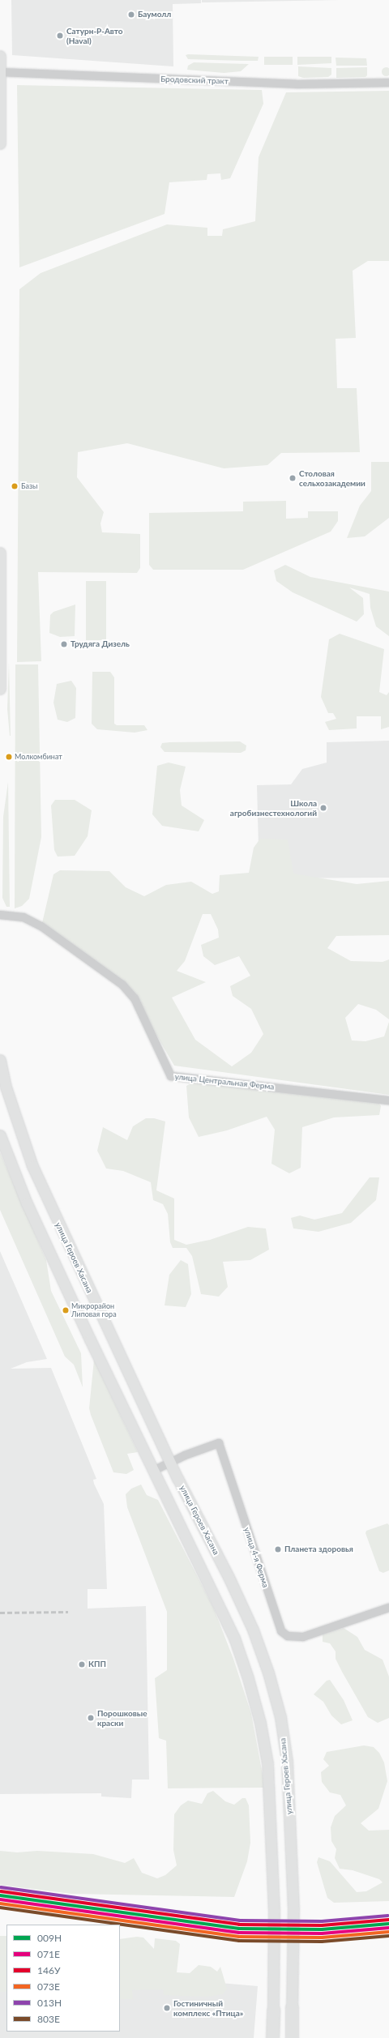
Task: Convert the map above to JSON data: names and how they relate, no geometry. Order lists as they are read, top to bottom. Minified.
{"streets":{"main road":["улица Героев Хасана"],"street":["Бродовский тракт","улица Центральная Ферма","улица 4-я Ферма"]},"crossings":[["улица Героев Хасана","улица 4-я Ферма"]],"places":["Баумолл","Сатурн-Р-Авто (Haval)","Столовая сельхозакадемии","Базы","Трудяга Дизель","Молкомбинат","Школа агробизнестехнологий","Микрорайон Липовая гора","Планета здоровья","КПП","Порошковые краски","Гостиничный комплекс «Птица»"],"lines":["transit line 013Н","transit line 146У","transit line 009Н","transit line 071Е","transit line 073Е","transit line 803Е"],"legend":["009Н","071Е","146У","073Е","013Н","803Е"]}
